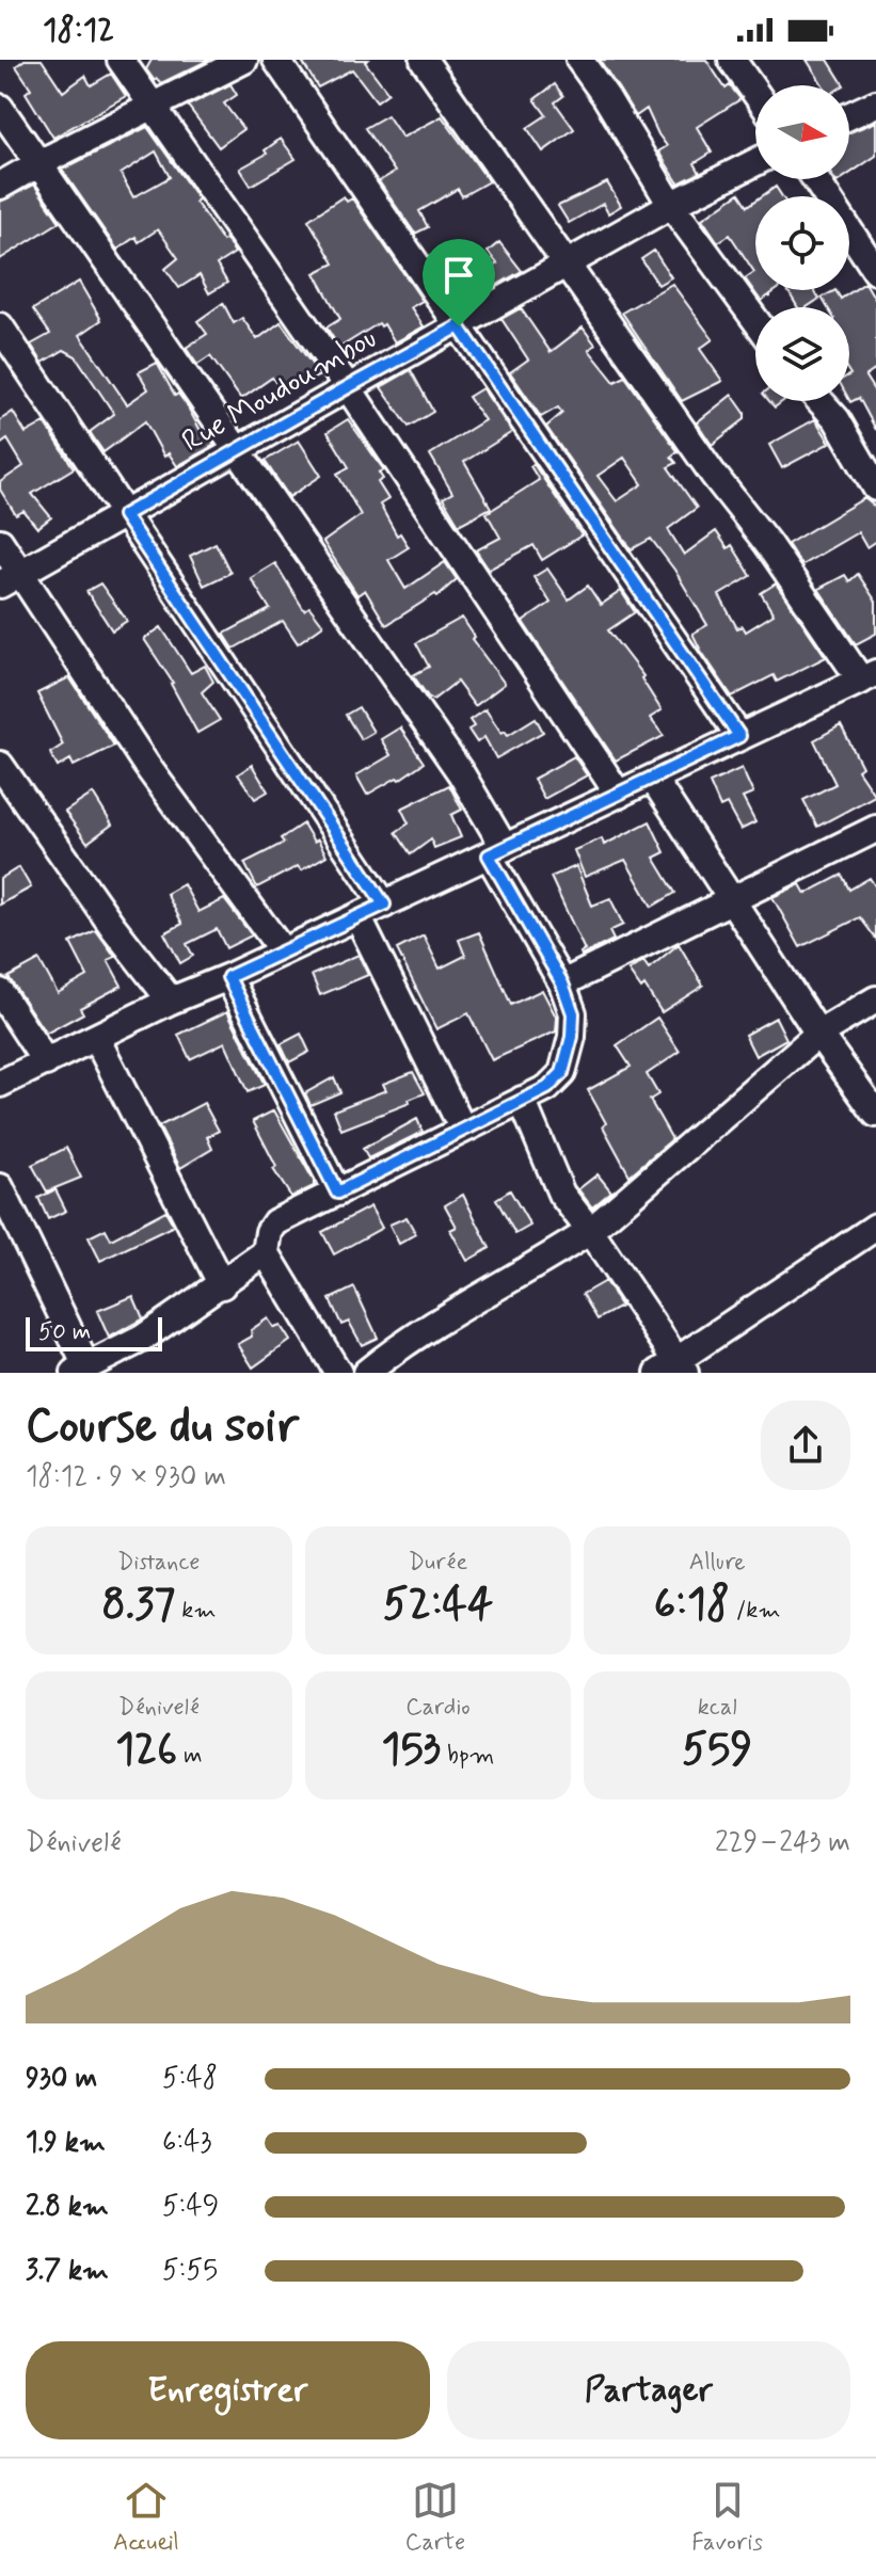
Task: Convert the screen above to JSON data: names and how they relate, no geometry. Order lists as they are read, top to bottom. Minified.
{"streets":{"street":["Rue Moudoumbou"]},"scale_bar":"50 m","north":"right","page":{"status":"18:12","scale":"50 m","heading":["Course du soir","18:12 · 9 × 930 m"],"stats":[["Distance","8.37 km"],["Durée","52:44"],["Allure","6:18 /km"],["Dénivelé","126 m"],["Cardio","153 bpm"],["kcal","559"]],"chart":["Dénivelé","229–243 m"],"list":[{"name":"930 m","note":"5:48"},{"name":"1.9 km","note":"6:43"},{"name":"2.8 km","note":"5:49"},{"name":"3.7 km","note":"5:55"}],"buttons":["Enregistrer","Partager"],"tabs":["Accueil","Carte","Favoris"]}}
